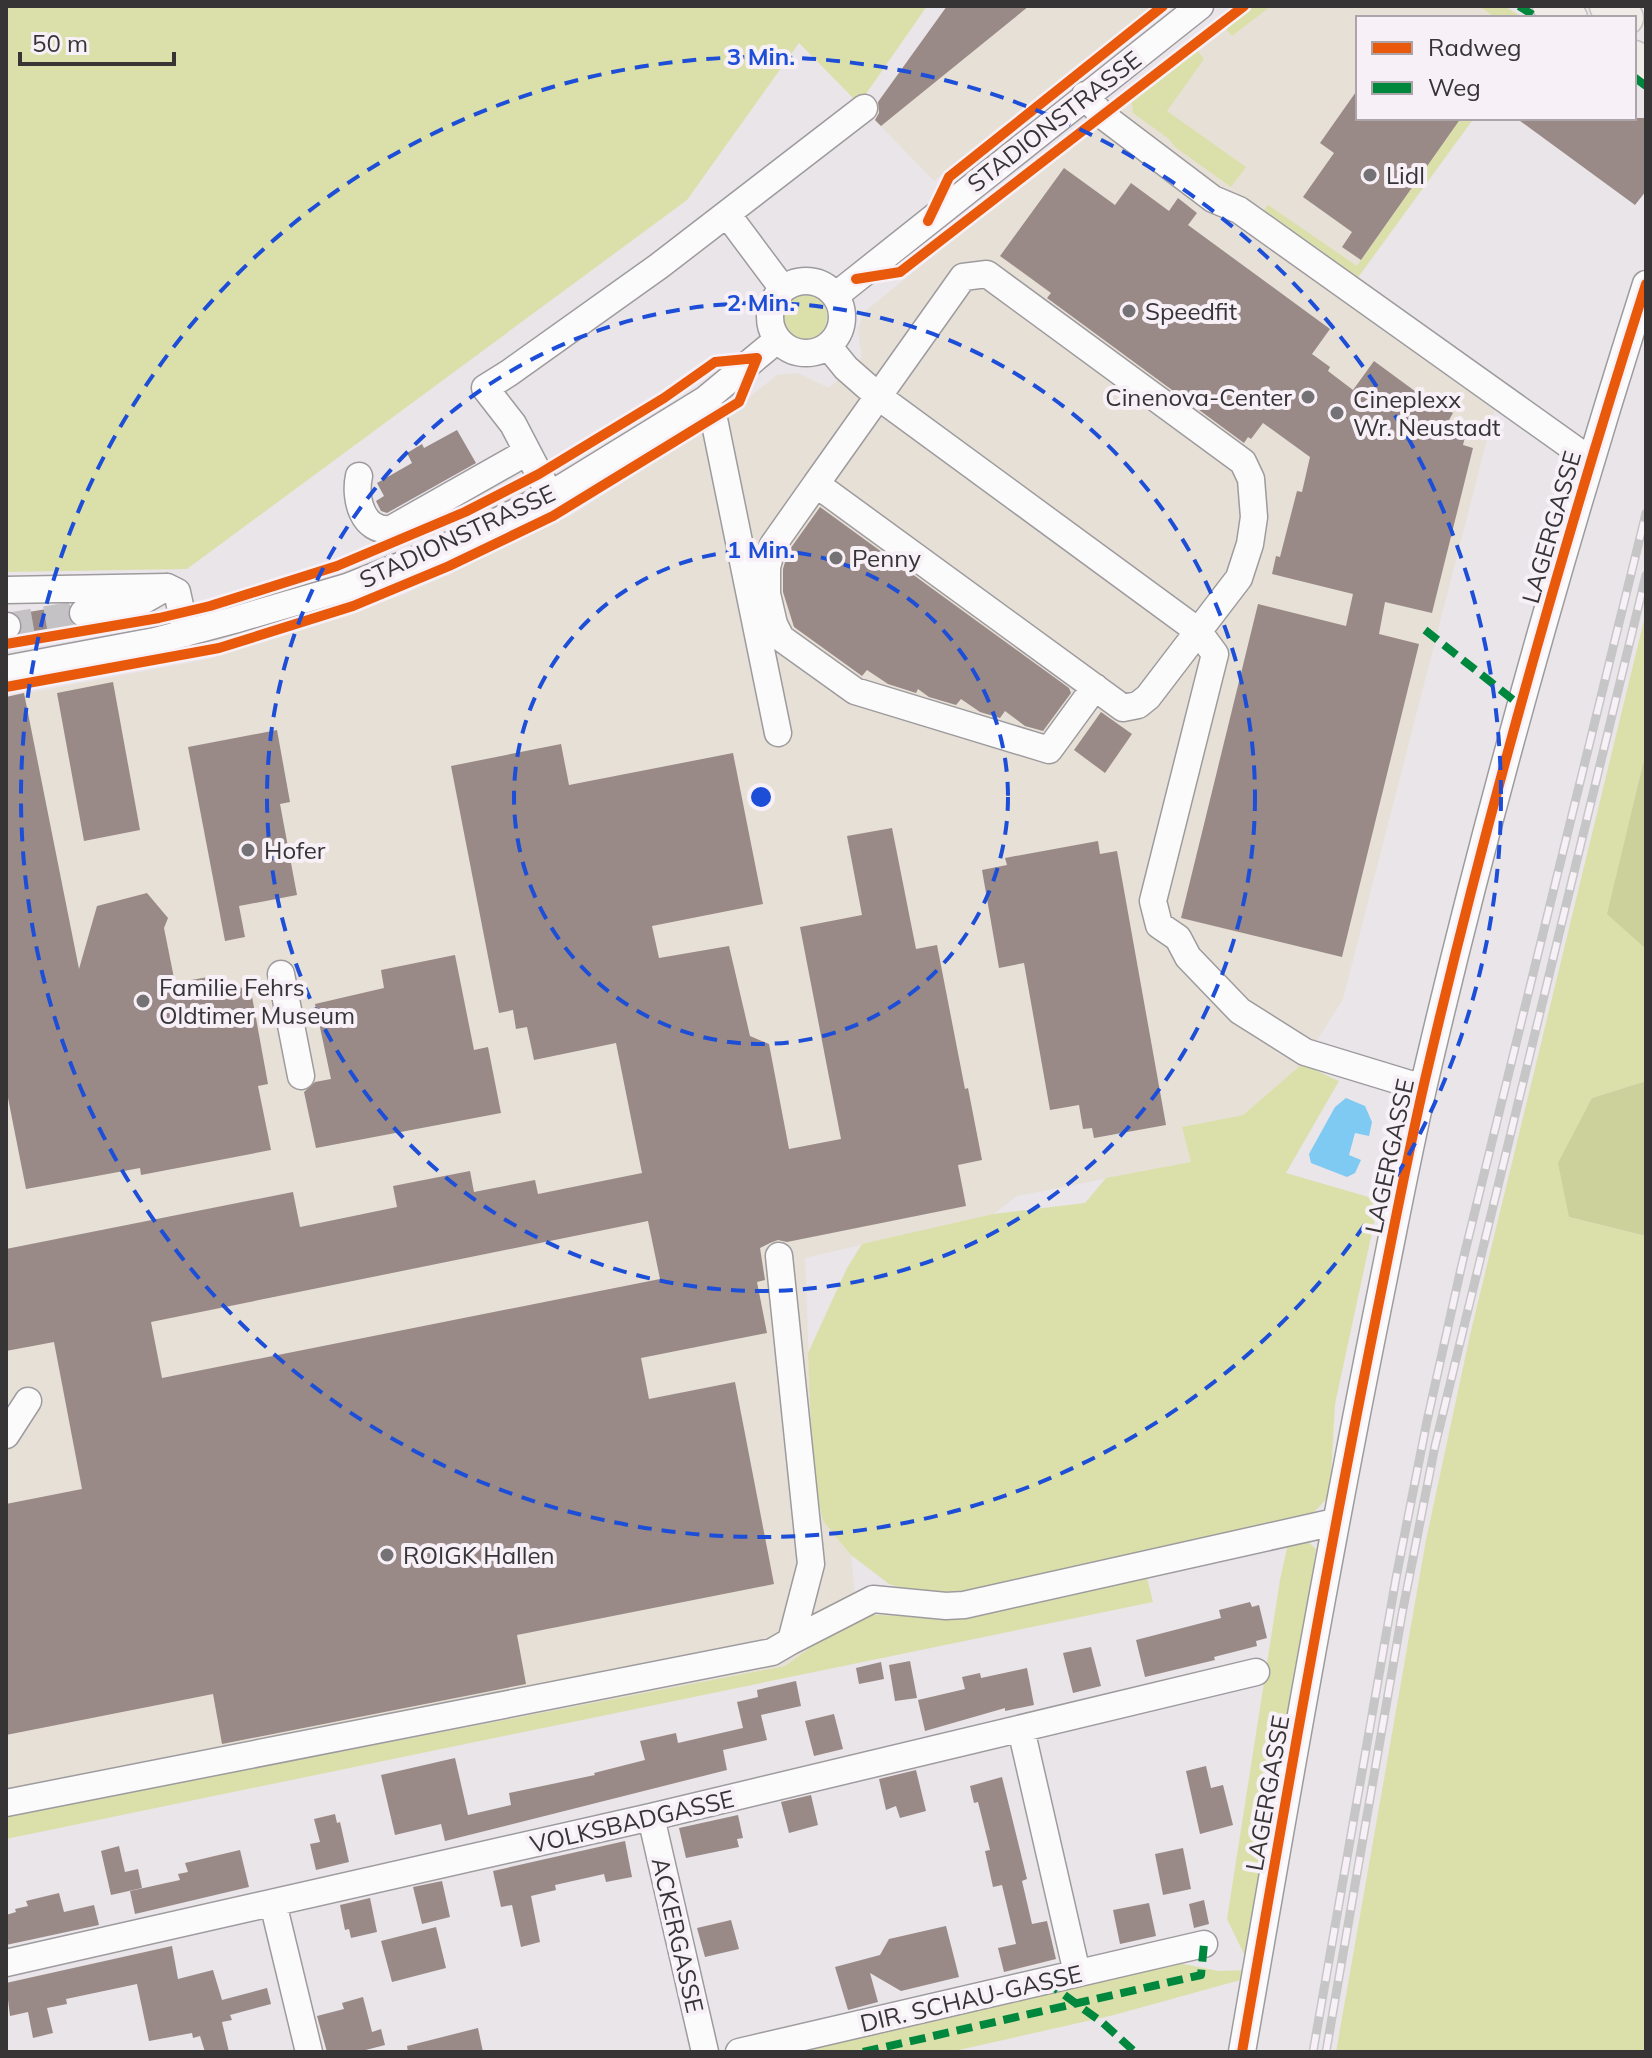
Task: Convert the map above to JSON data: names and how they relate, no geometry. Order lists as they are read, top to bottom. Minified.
{"streets":{"street":["STADIONSTRASSE","LAGERGASSE","VOLKSBADGASSE","ACKERGASSE","DIR. SCHAU-GASSE"]},"crossings":[["STADIONSTRASSE","LAGERGASSE"],["VOLKSBADGASSE","ACKERGASSE"]],"places":["Lidl","Speedfit","Cinenova-Center","Cineplexx Wr. Neustadt","Penny","Hofer","Familie Fehrs Oldtimer Museum","ROIGK Hallen"],"legend":["Radweg","Weg"],"scale_bar":"50 m","rings":["3 Min.","2 Min.","1 Min."]}
